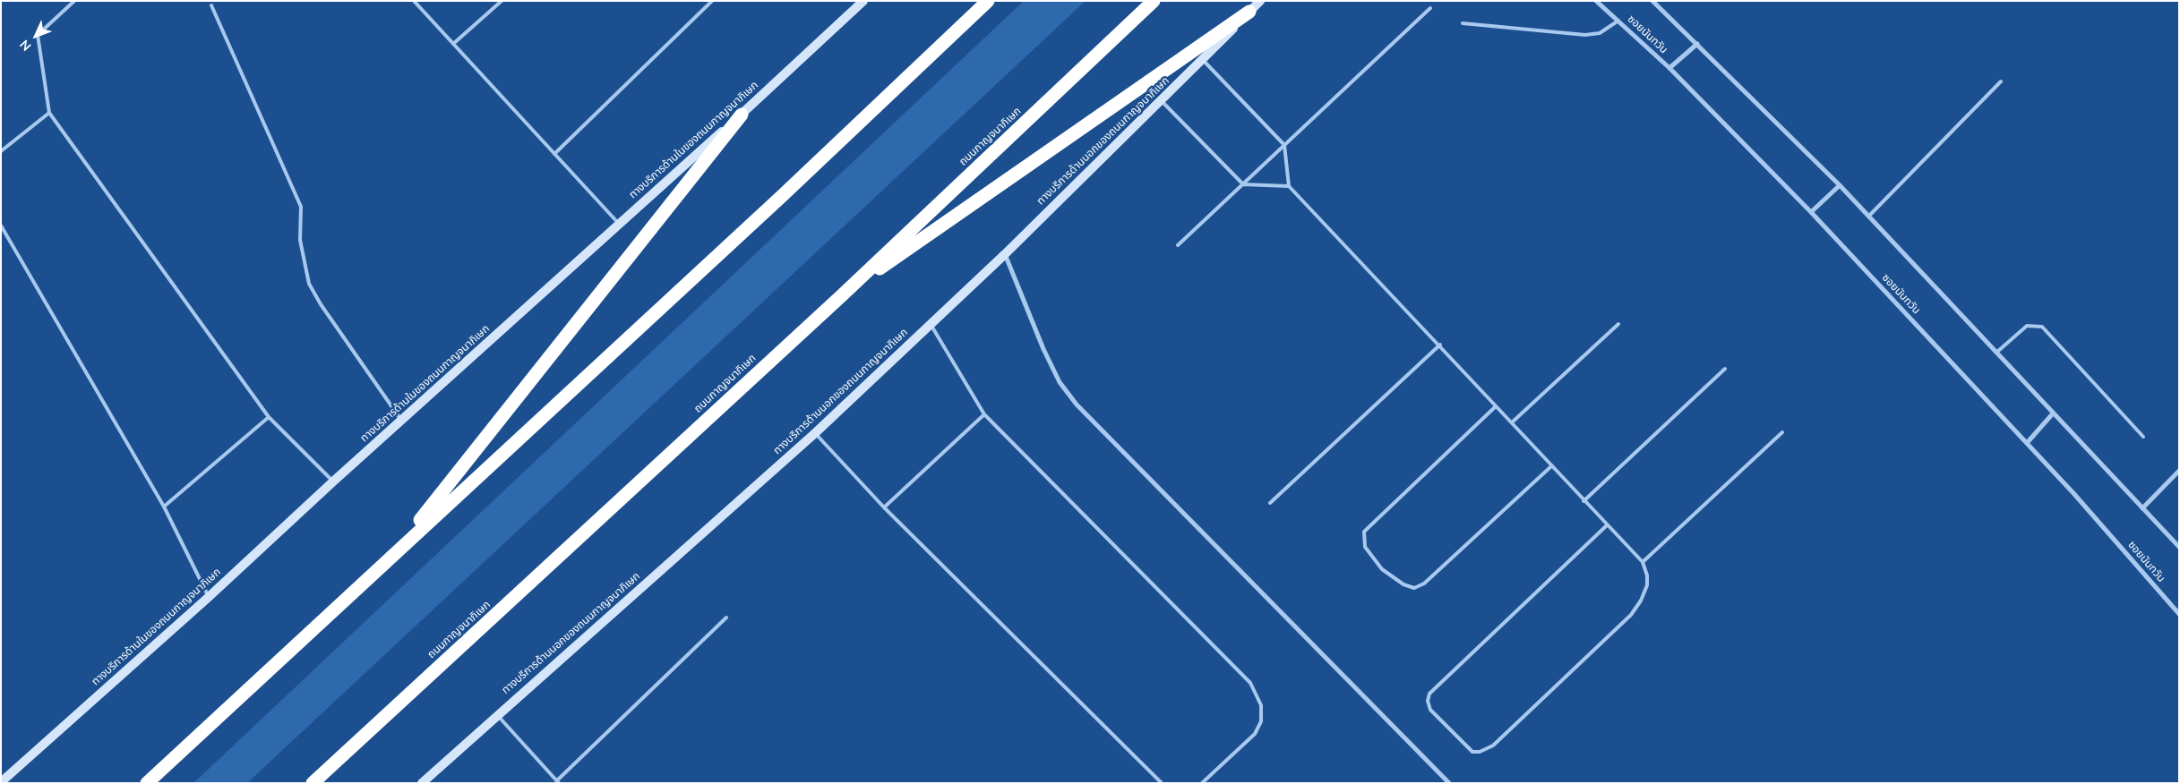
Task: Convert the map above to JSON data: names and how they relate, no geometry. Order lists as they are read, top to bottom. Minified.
{"streets":{"highway":["ถนนกาญจนาภิเษก"],"main road":["ทางบริการด้านในของถนนกาญจนาภิเษก","ทางบริการด้านนอกของถนนกาญจนาภิเษก"],"street":["ซอยนันทวัน"]},"north":"bottom left"}
